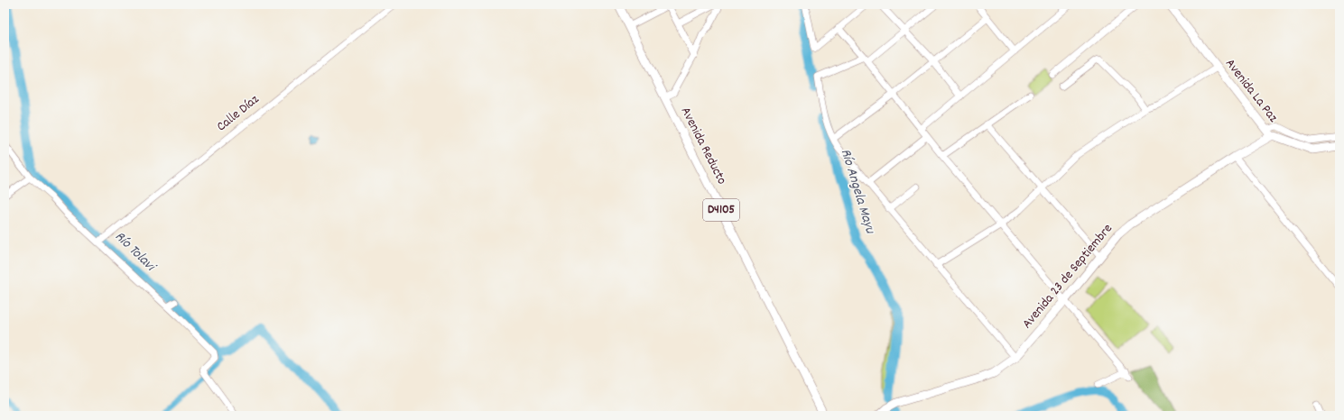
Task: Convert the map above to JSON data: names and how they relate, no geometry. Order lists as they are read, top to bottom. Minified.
{"streets":{"main road":["Avenida La Paz","Avenida Reducto","D4105","Avenida 23 de Septiembre"],"street":["Calle Díaz"]},"crossings":[["Avenida La Paz","Avenida 23 de Septiembre"]],"water":["Río Angela Mayu","Río Tolavi"]}
